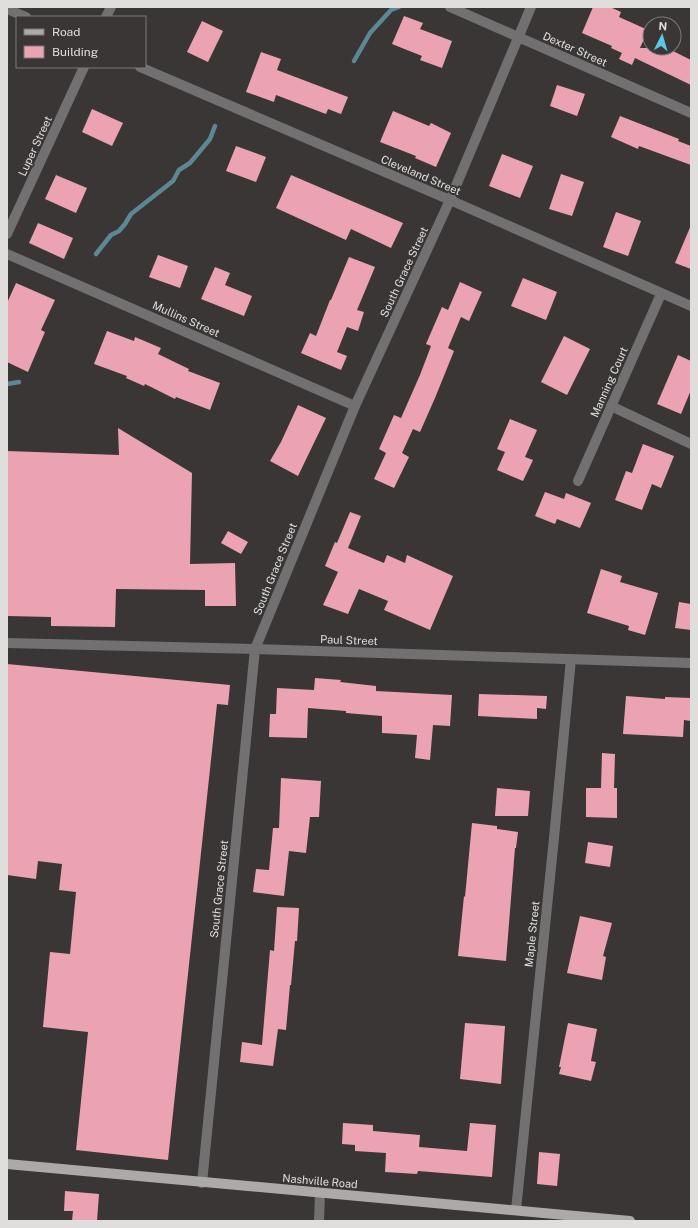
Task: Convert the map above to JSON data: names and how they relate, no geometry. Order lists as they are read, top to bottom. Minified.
{"streets":{"main road":["Nashville Road"],"street":["Dexter Street","Luper Street","Cleveland Street","South Grace Street","Mullins Street","Manning Court","Paul Street","Maple Street"]},"crossings":[["Dexter Street","South Grace Street"],["Cleveland Street","South Grace Street"],["Cleveland Street","Manning Court"],["South Grace Street","Mullins Street"],["South Grace Street","Paul Street"],["South Grace Street","Nashville Road"],["Paul Street","Maple Street"],["Maple Street","Nashville Road"]],"legend":["Road","Building"],"north":"top"}
